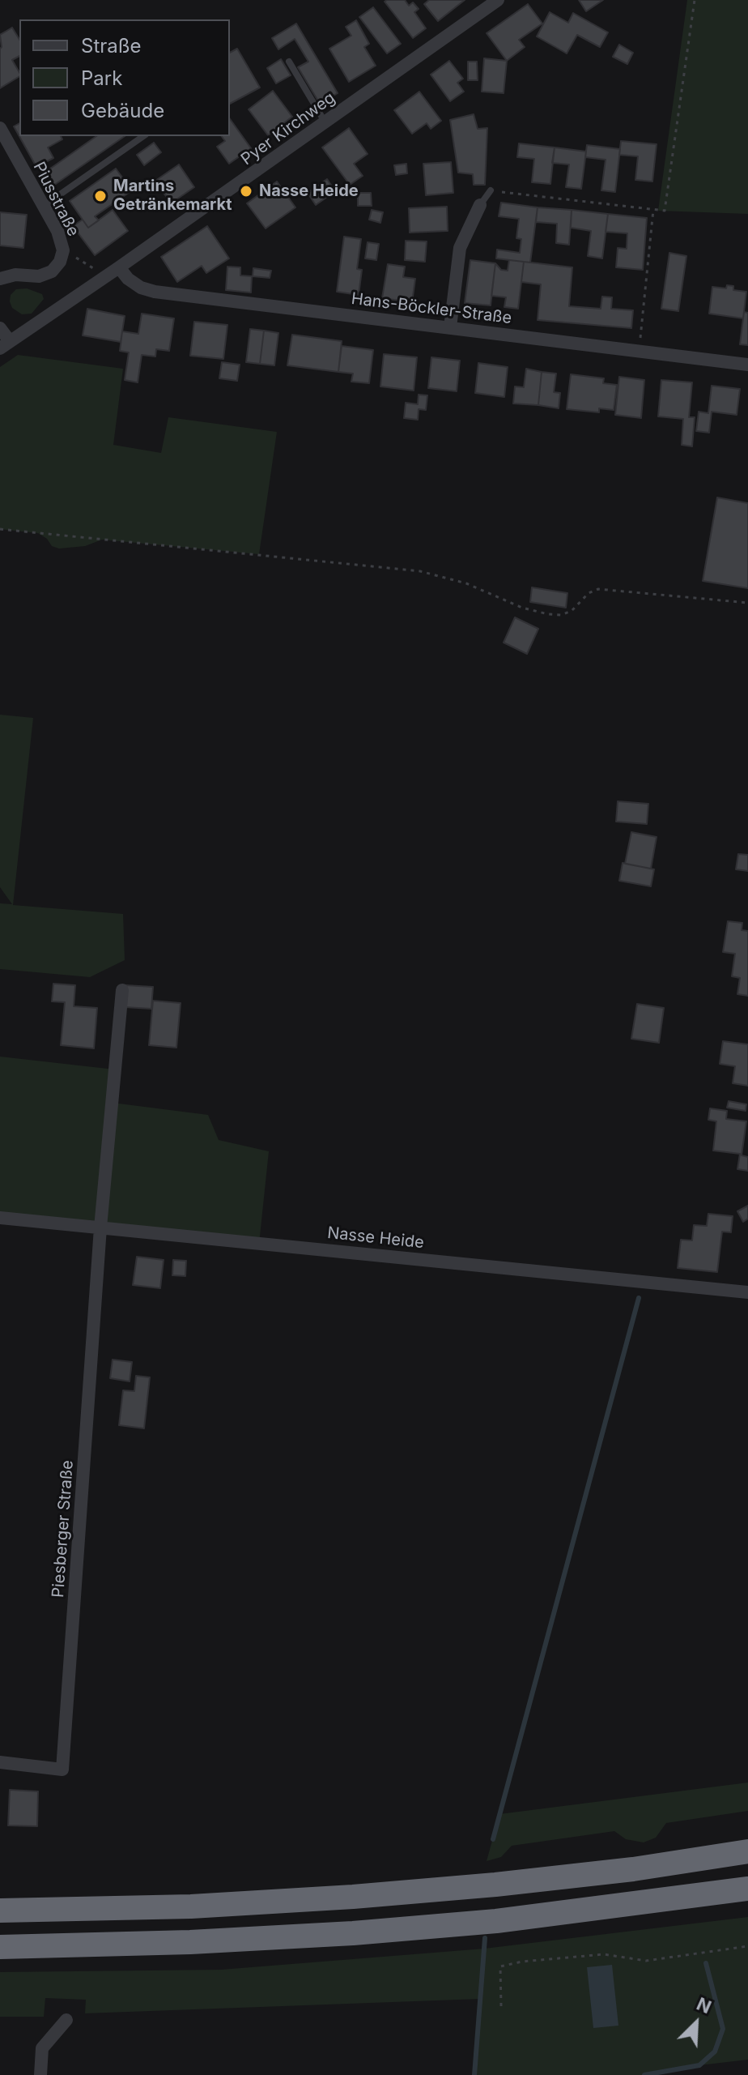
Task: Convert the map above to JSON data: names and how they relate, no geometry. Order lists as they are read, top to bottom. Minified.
{"streets":{"street":["Pyer Kirchweg","Piusstraße","Hans-Böckler-Straße","Nasse Heide","Piesberger Straße"]},"crossings":[["Pyer Kirchweg","Hans-Böckler-Straße"],["Nasse Heide","Piesberger Straße"]],"places":["Nasse Heide","Martins Getränkemarkt"],"legend":["Straße","Park","Gebäude"],"north":"top right"}
